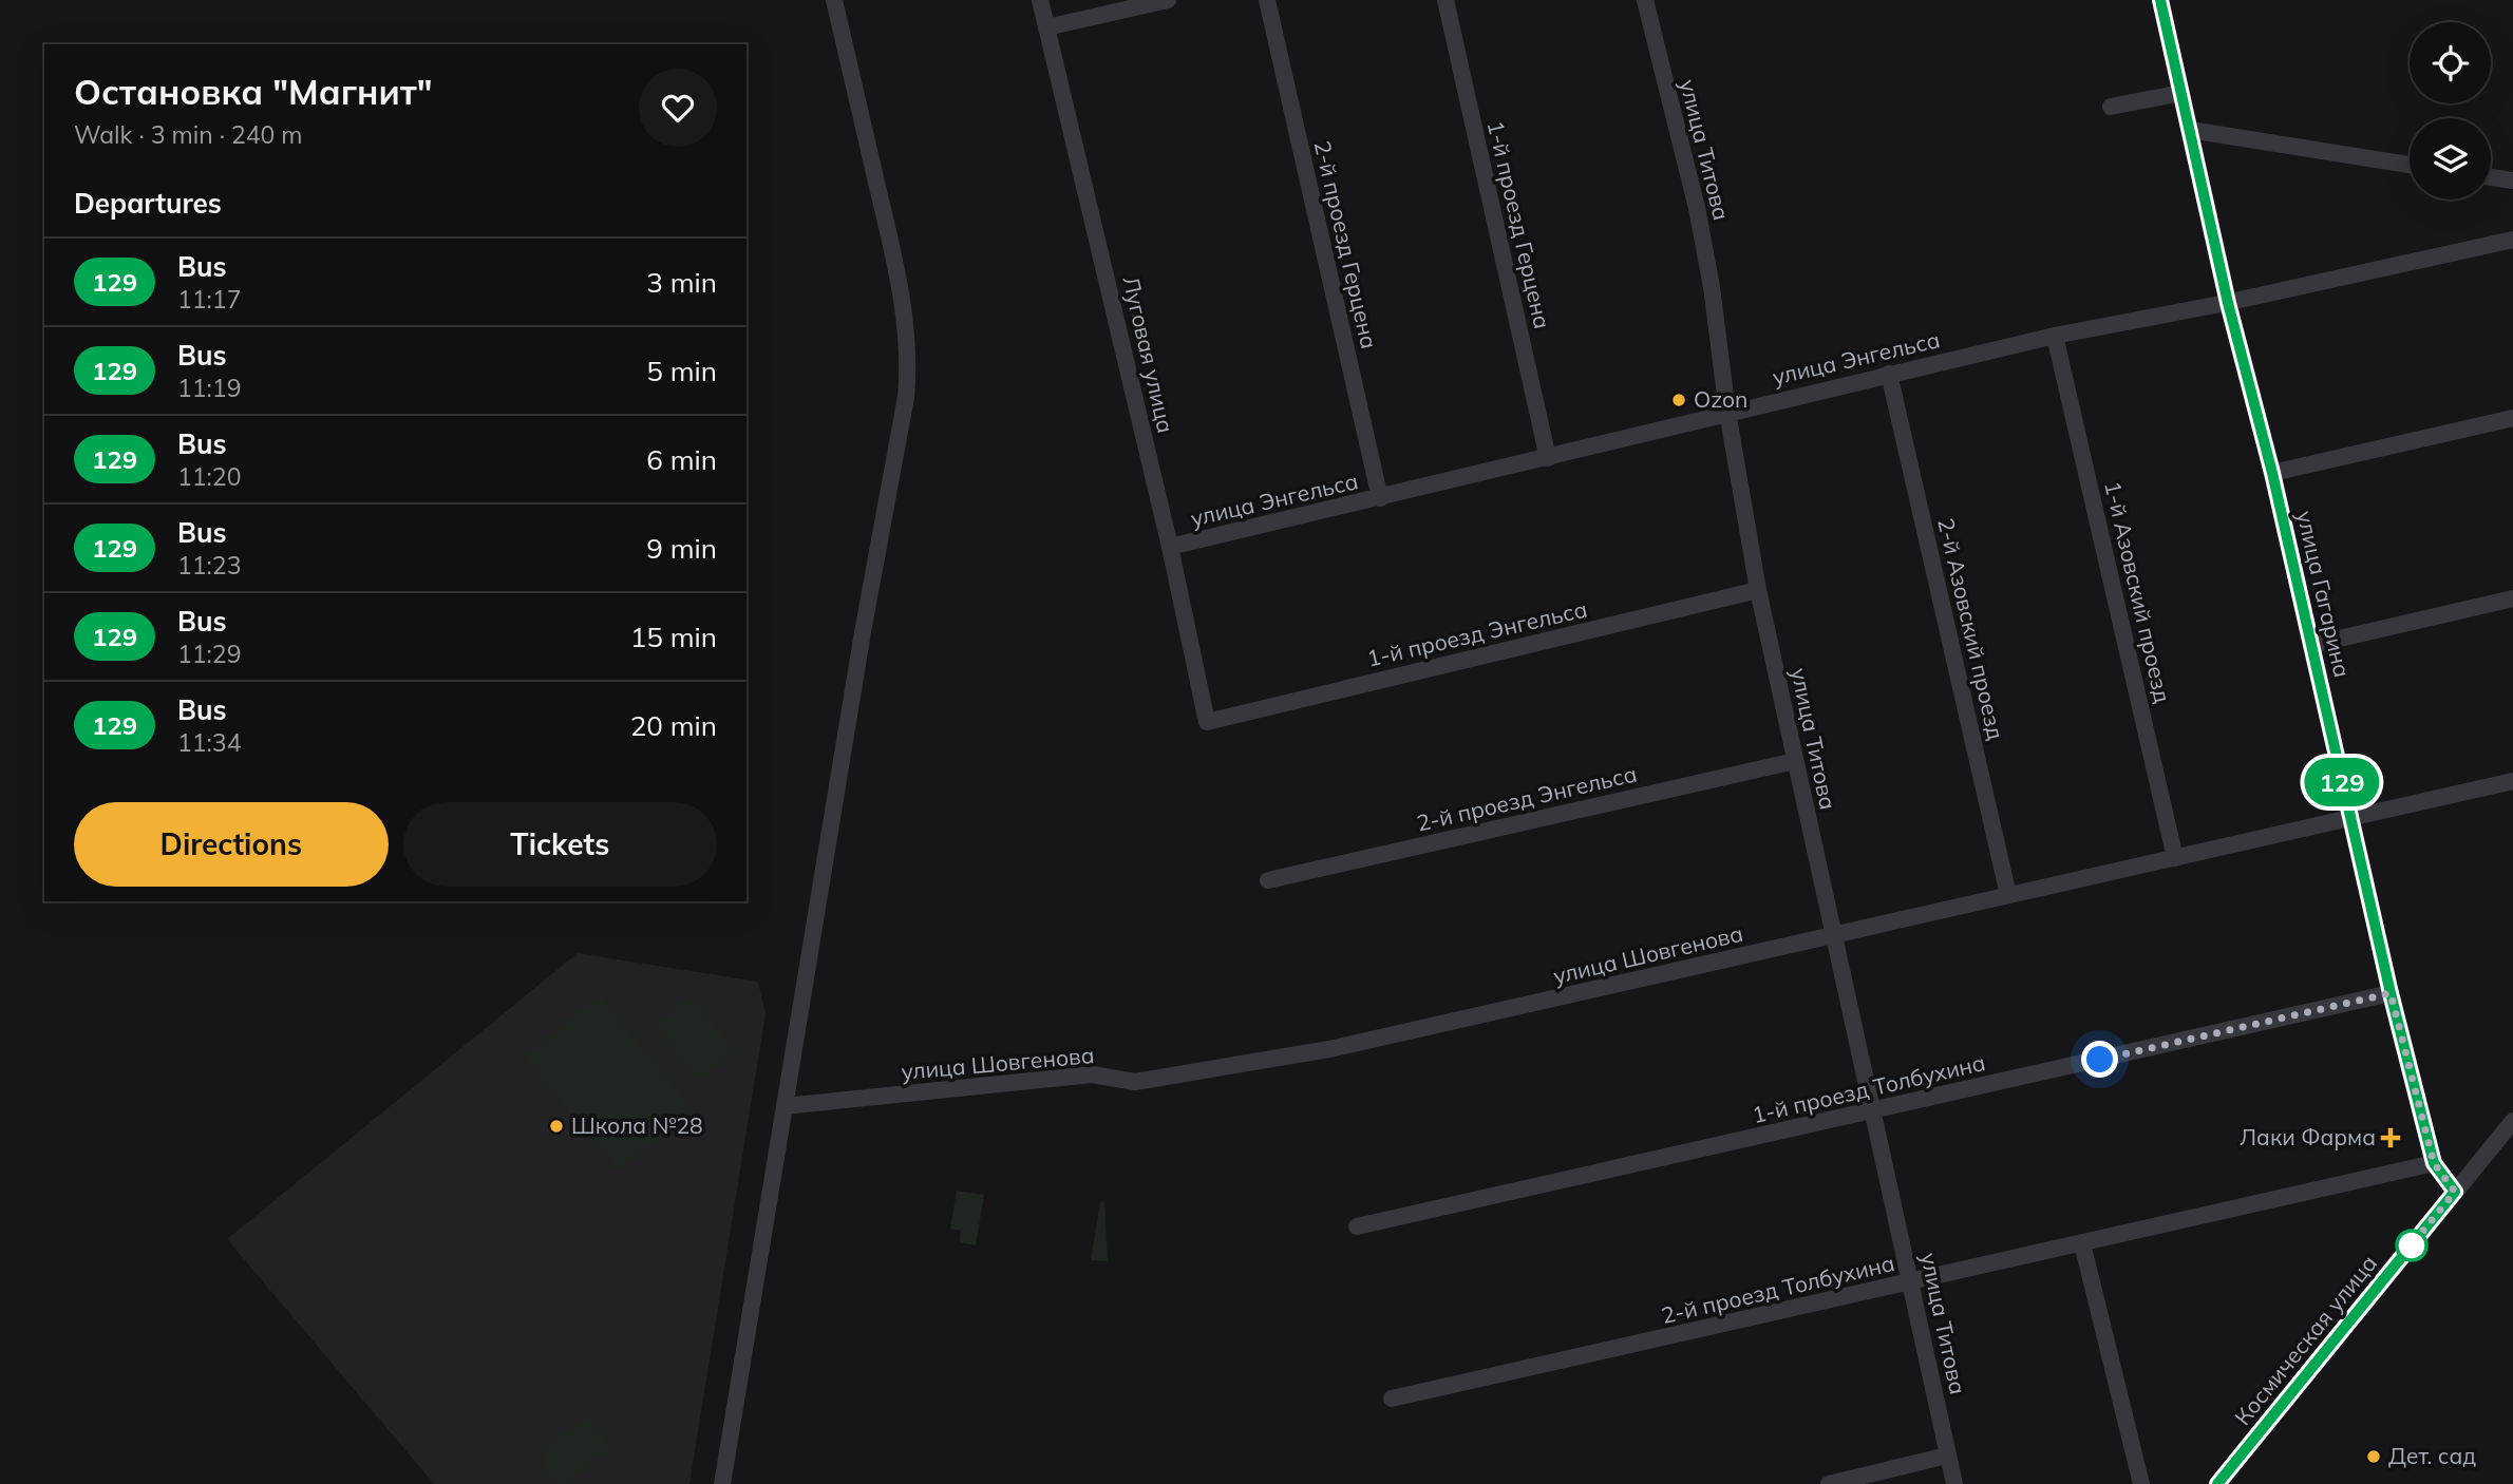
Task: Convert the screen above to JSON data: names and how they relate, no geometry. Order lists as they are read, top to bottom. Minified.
{"streets":{"street":["улица Титова","1-й проезд Герцена","2-й проезд Герцена","Луговая улица","улица Энгельса","1-й Азовский проезд","улица Гагарина","2-й Азовский проезд","1-й проезд Энгельса","2-й проезд Энгельса","улица Шовгенова","1-й проезд Толбухина","2-й проезд Толбухина","Космическая улица"]},"crossings":[["улица Титова","улица Энгельса"],["улица Титова","1-й проезд Энгельса"],["улица Титова","2-й проезд Энгельса"],["улица Титова","улица Шовгенова"],["улица Титова","1-й проезд Толбухина"],["улица Титова","2-й проезд Толбухина"],["1-й проезд Герцена","улица Энгельса"],["2-й проезд Герцена","улица Энгельса"],["Луговая улица","улица Энгельса"],["Луговая улица","1-й проезд Энгельса"],["улица Энгельса","1-й Азовский проезд"],["улица Энгельса","улица Гагарина"],["улица Энгельса","2-й Азовский проезд"],["1-й Азовский проезд","улица Шовгенова"],["улица Гагарина","улица Шовгенова"],["улица Гагарина","1-й проезд Толбухина"],["улица Гагарина","2-й проезд Толбухина"],["улица Гагарина","Космическая улица"],["2-й Азовский проезд","улица Шовгенова"]],"places":{"other":["Ozon","Школа №28","Дет. сад"],"health":["Лаки Фарма"]},"lines":["bus line 129"],"page":{"on_map":"129","heading":[["Остановка \"Магнит\"","Walk · 3 min · 240 m"],"Departures"],"list":[{"mark":"129","name":"Bus","note":"11:17","value":"3 min"},{"mark":"129","name":"Bus","note":"11:19","value":"5 min"},{"mark":"129","name":"Bus","note":"11:20","value":"6 min"},{"mark":"129","name":"Bus","note":"11:23","value":"9 min"},{"mark":"129","name":"Bus","note":"11:29","value":"15 min"},{"mark":"129","name":"Bus","note":"11:34","value":"20 min"}],"buttons":["Directions","Tickets"]}}
